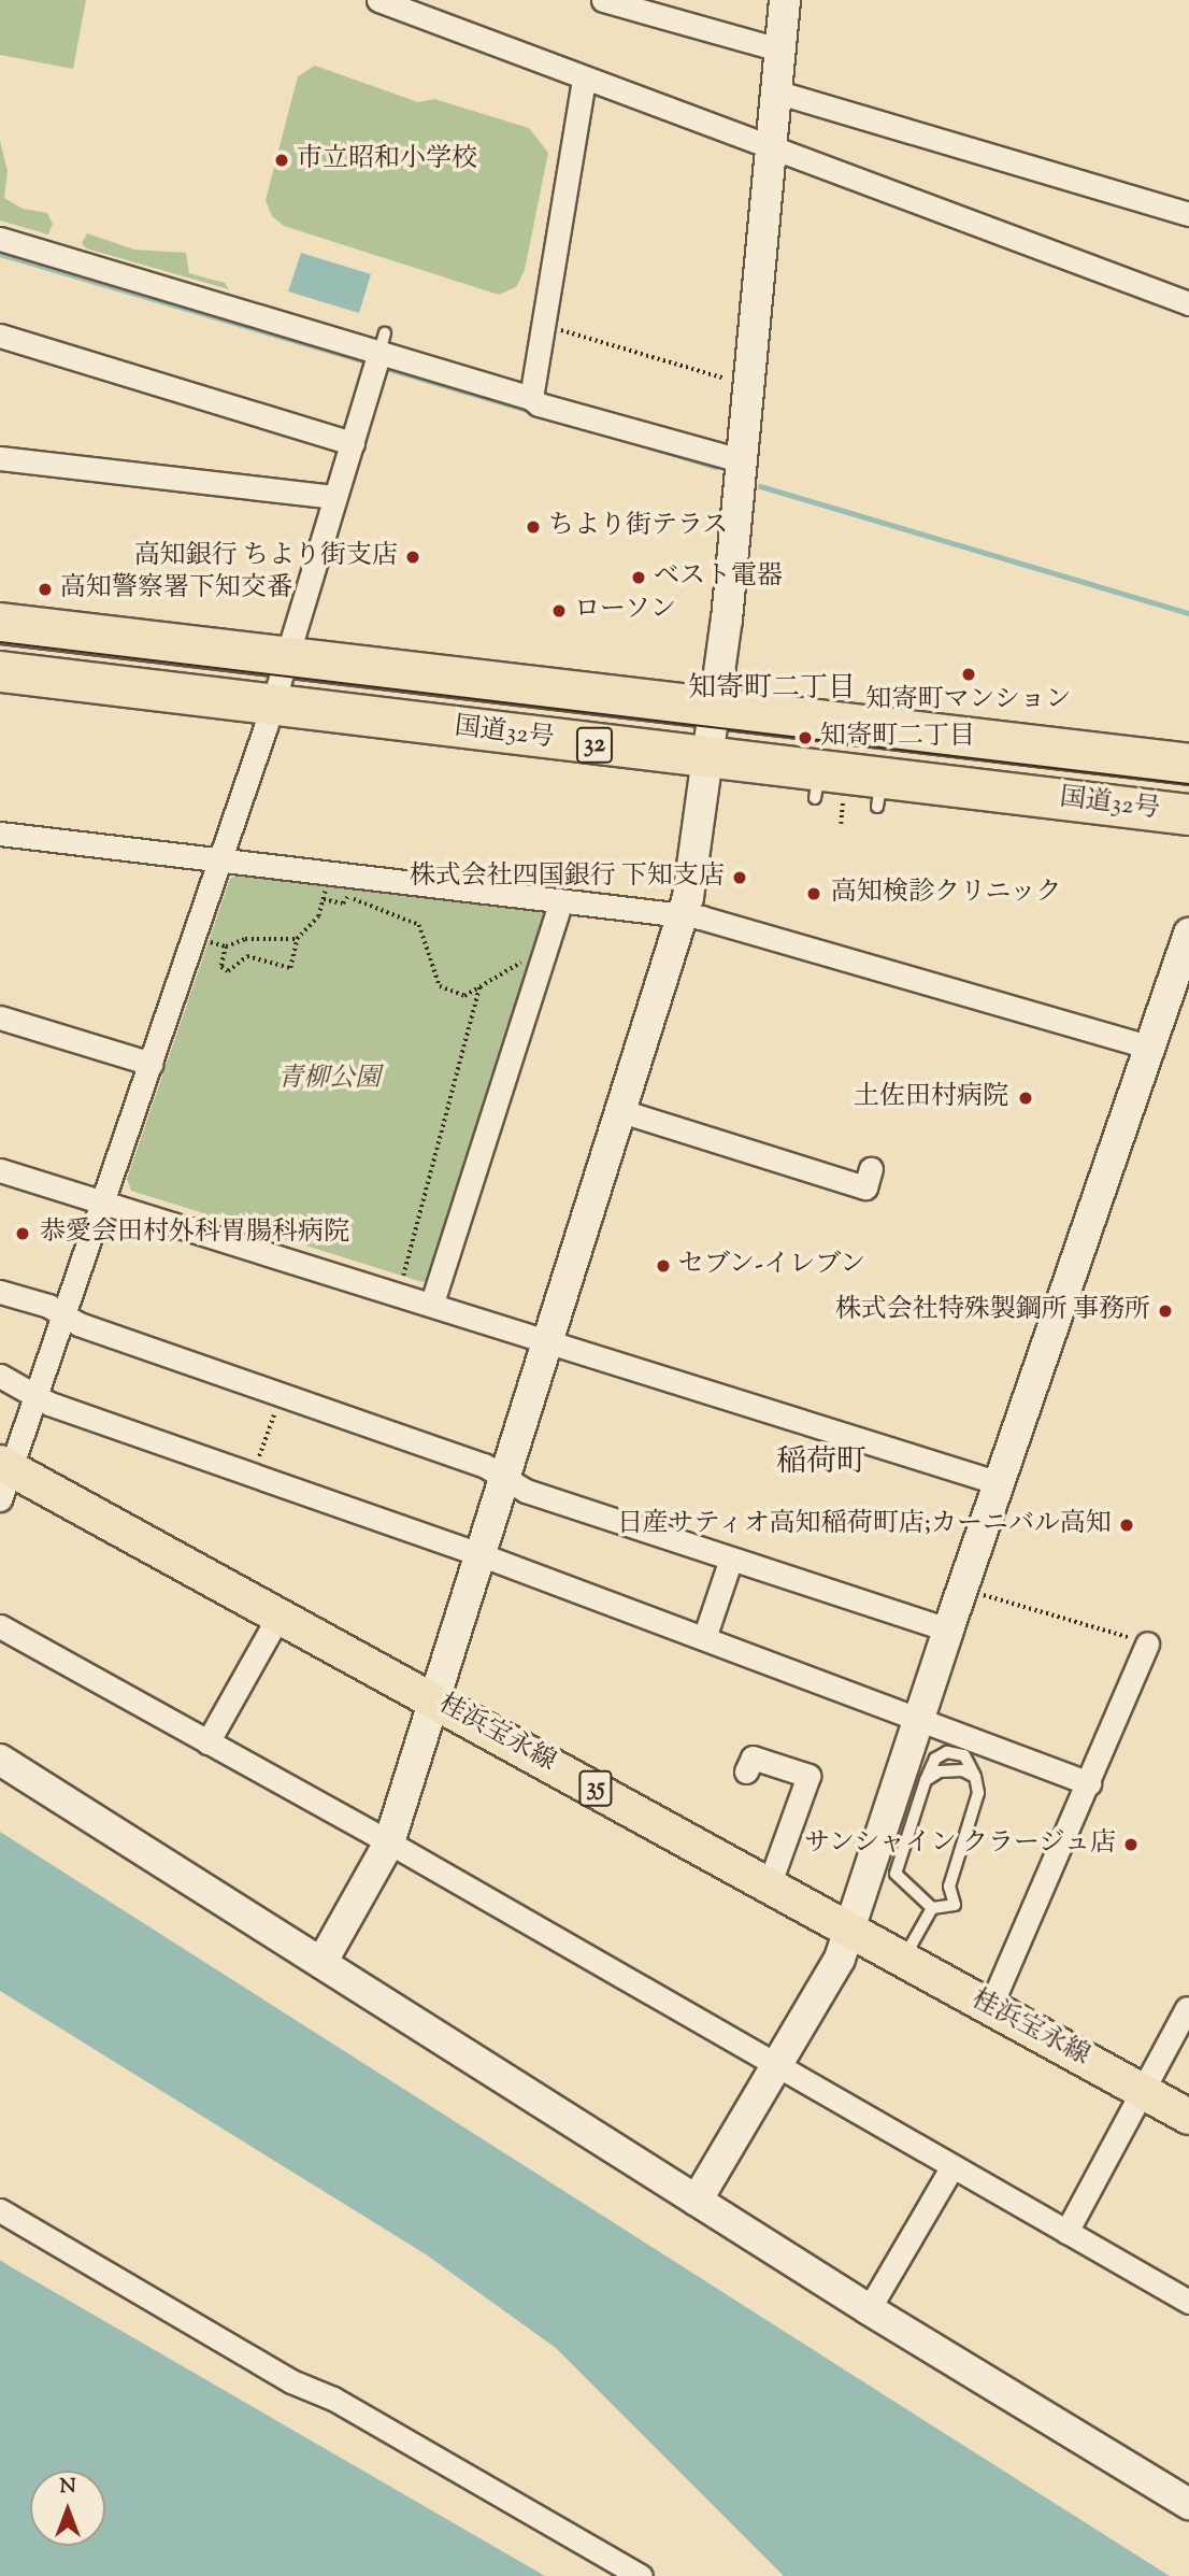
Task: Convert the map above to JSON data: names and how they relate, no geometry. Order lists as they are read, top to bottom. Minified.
{"streets":{"highway":["国道32号","32"],"main road":["桂浜宝永線","35"]},"districts":["知寄町二丁目","稲荷町"],"parks":["青柳公園"],"places":["市立昭和小学校","ちより街テラス","高知銀行 ちより街支店","ベスト電器","高知警察署下知交番","ローソン","知寄町マンション","知寄町二丁目","株式会社四国銀行 下知支店","高知検診クリニック","土佐田村病院","恭愛会田村外科胃腸科病院","セブン-イレブン","株式会社特殊製鋼所 事務所","日産サティオ高知稲荷町店;カーニバル高知","サンシャイン クラージュ店"],"north":"top"}
